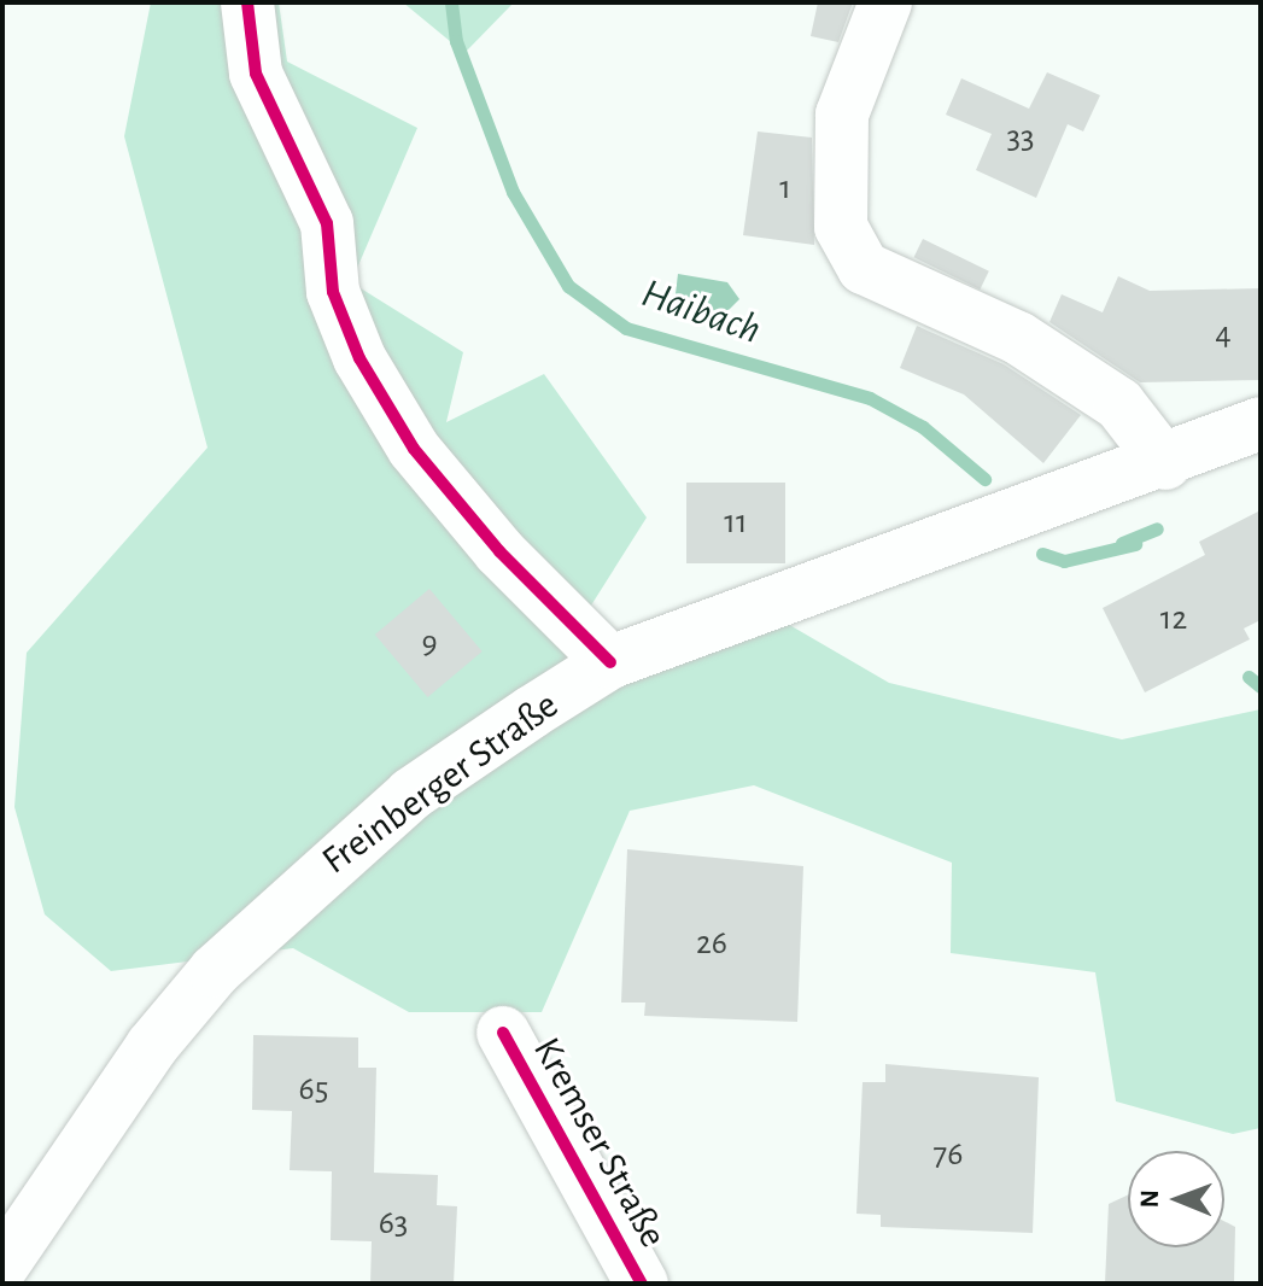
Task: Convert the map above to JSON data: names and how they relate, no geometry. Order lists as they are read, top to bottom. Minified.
{"streets":{"main road":["Freinberger Straße","Kremser Straße"]},"water":["Haibach"],"house_numbers":["33","1","4","11","12","9","26","65","76","63"],"north":"left"}
